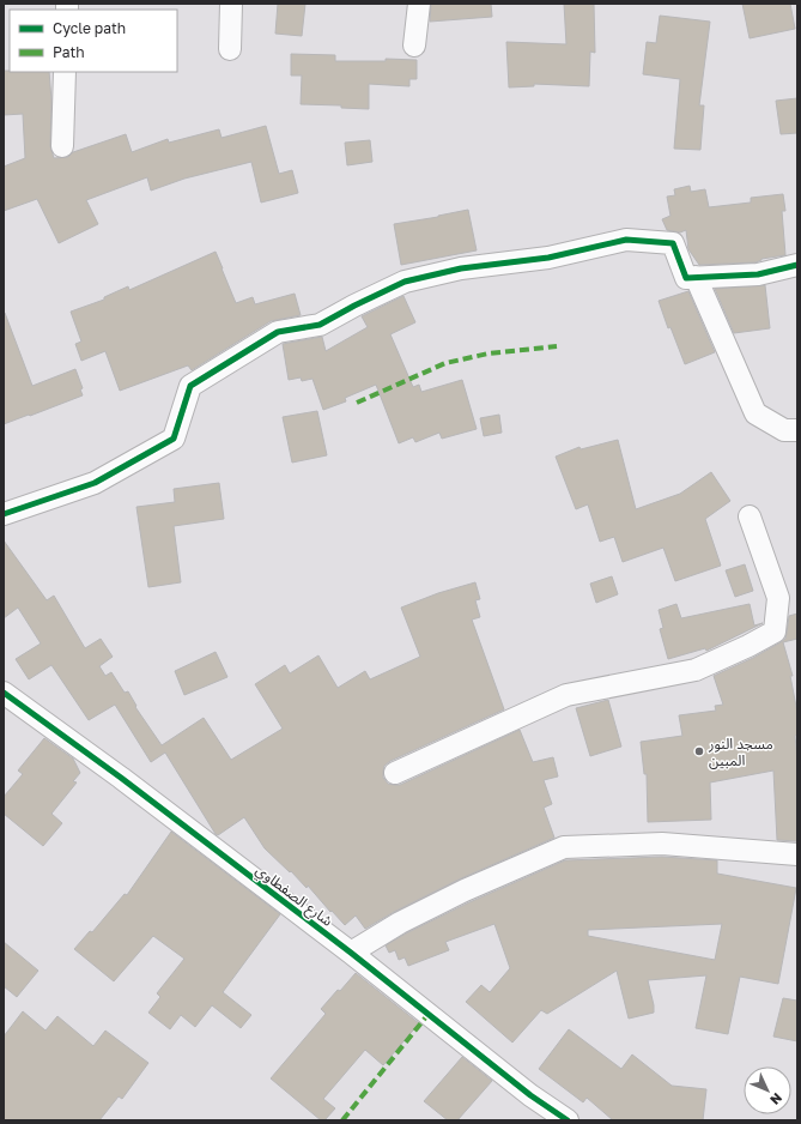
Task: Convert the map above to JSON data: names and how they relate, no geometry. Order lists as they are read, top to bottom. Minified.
{"streets":{"street":["شارع الصفطاوي"]},"places":["مسجد النور المبين"],"legend":["Cycle path","Path"],"north":"bottom right"}
